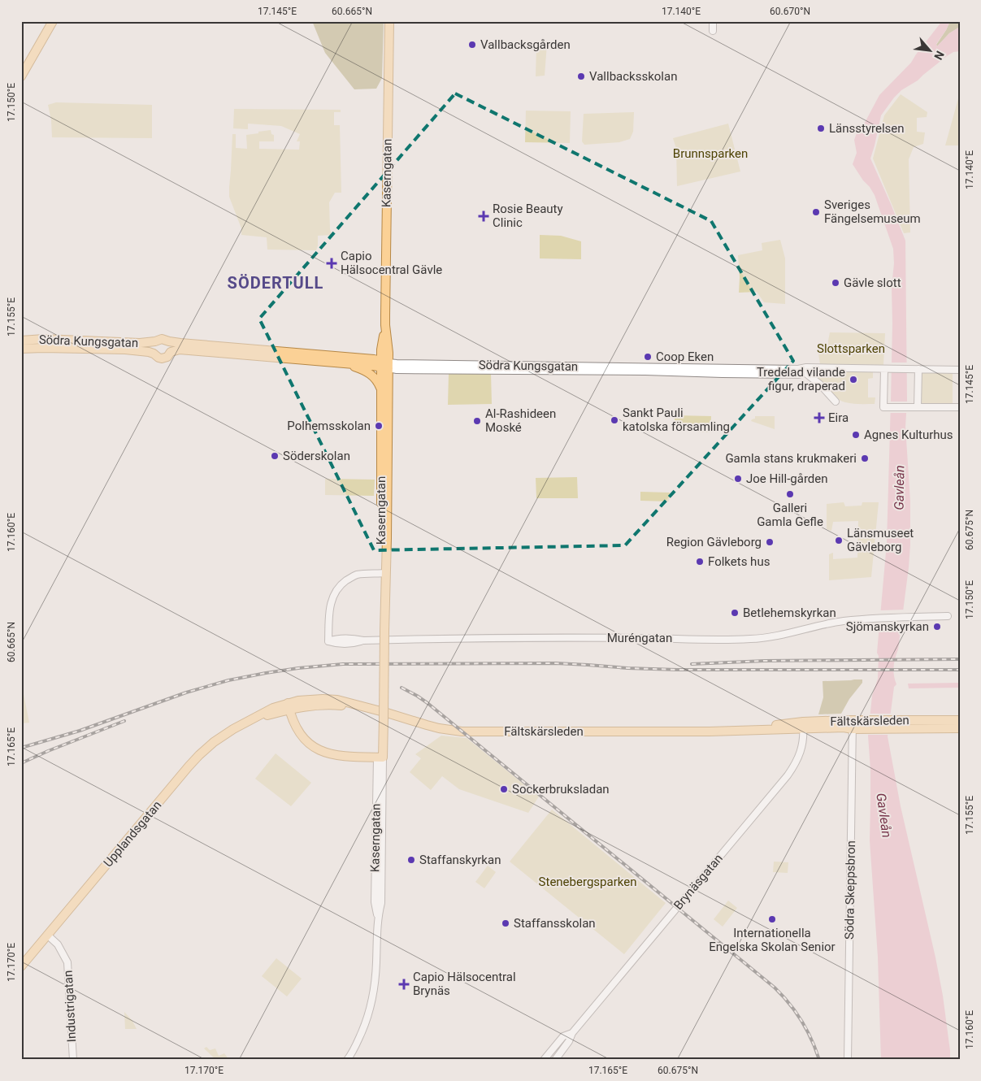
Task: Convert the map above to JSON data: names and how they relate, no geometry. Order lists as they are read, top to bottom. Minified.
{"streets":{"main road":["Kaserngatan","Södra Kungsgatan","Fältskärsleden","Upplandsgatan"],"street":["Muréngatan","Brynäsgatan","Södra Skeppsbron","Industrigatan"]},"crossings":[["Kaserngatan","Södra Kungsgatan"],["Kaserngatan","Muréngatan"],["Fältskärsleden","Upplandsgatan"],["Fältskärsleden","Brynäsgatan"],["Fältskärsleden","Södra Skeppsbron"],["Upplandsgatan","Industrigatan"]],"districts":["SÖDERTULL"],"water":["Gavleån"],"parks":["Brunnsparken","Slottsparken","Stenebergsparken"],"places":{"other":["Vallbacksgården","Vallbacksskolan","Länsstyrelsen","Sveriges Fängelsemuseum","Gävle slott","Coop Eken","Tredelad vilande figur, draperad","Sankt Pauli katolska församling","Al-Rashideen Moské","Polhemsskolan","Agnes Kulturhus","Söderskolan","Gamla stans krukmakeri","Joe Hill-gården","Galleri Gamla Gefle","Länsmuseet Gävleborg","Region Gävleborg","Folkets hus","Betlehemskyrkan","Sjömanskyrkan","Sockerbruksladan","Staffanskyrkan","Internationella Engelska Skolan Senior","Staffansskolan"],"health":["Rosie Beauty Clinic","Capio Hälsocentral Gävle","Eira","Capio Hälsocentral Brynäs"]},"north":"bottom right","coordinates":["17.145°E","60.665°N","17.140°E","60.670°N","17.150°E","17.155°E","60.675°N","17.160°E","17.165°E","17.170°E"]}
